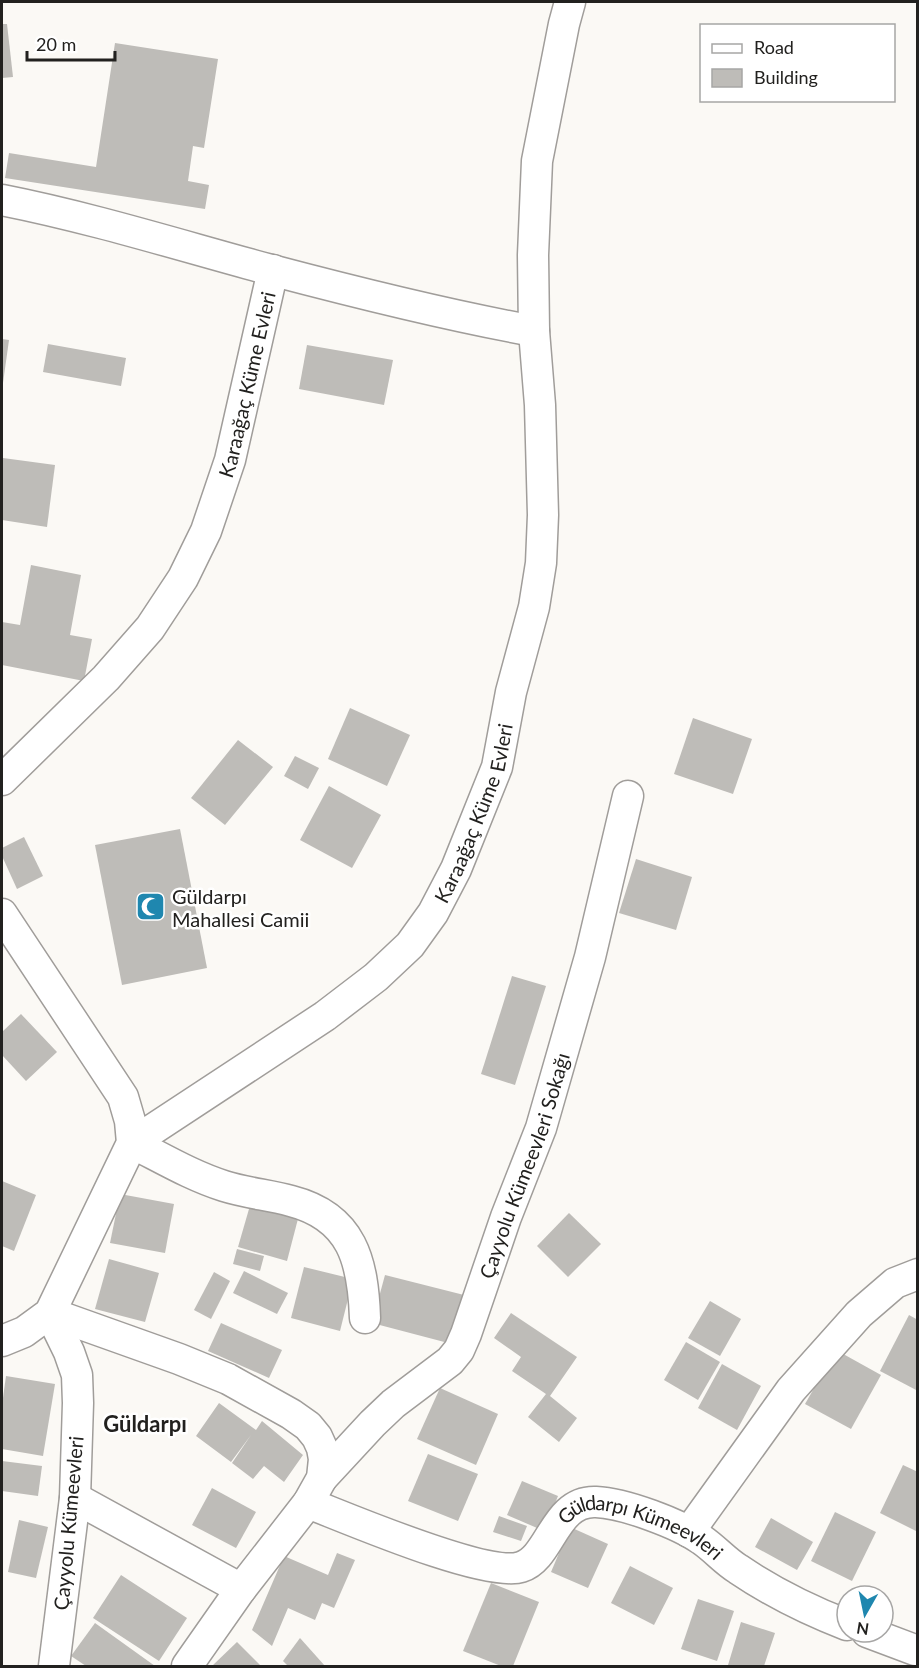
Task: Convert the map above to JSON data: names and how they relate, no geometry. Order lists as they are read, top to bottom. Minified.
{"streets":{"street":["Karaağaç Küme Evleri","Çayyolu Kümeevleri Sokağı","Çayyolu Kümeevleri","Güldarpı Kümeevleri"]},"crossings":[["Çayyolu Kümeevleri Sokağı","Güldarpı Kümeevleri"]],"districts":["Güldarpı"],"places":{"mosque":["Güldarpı Mahallesi Camii"]},"legend":["Road","Building"],"scale_bar":"20 m","north":"bottom"}
